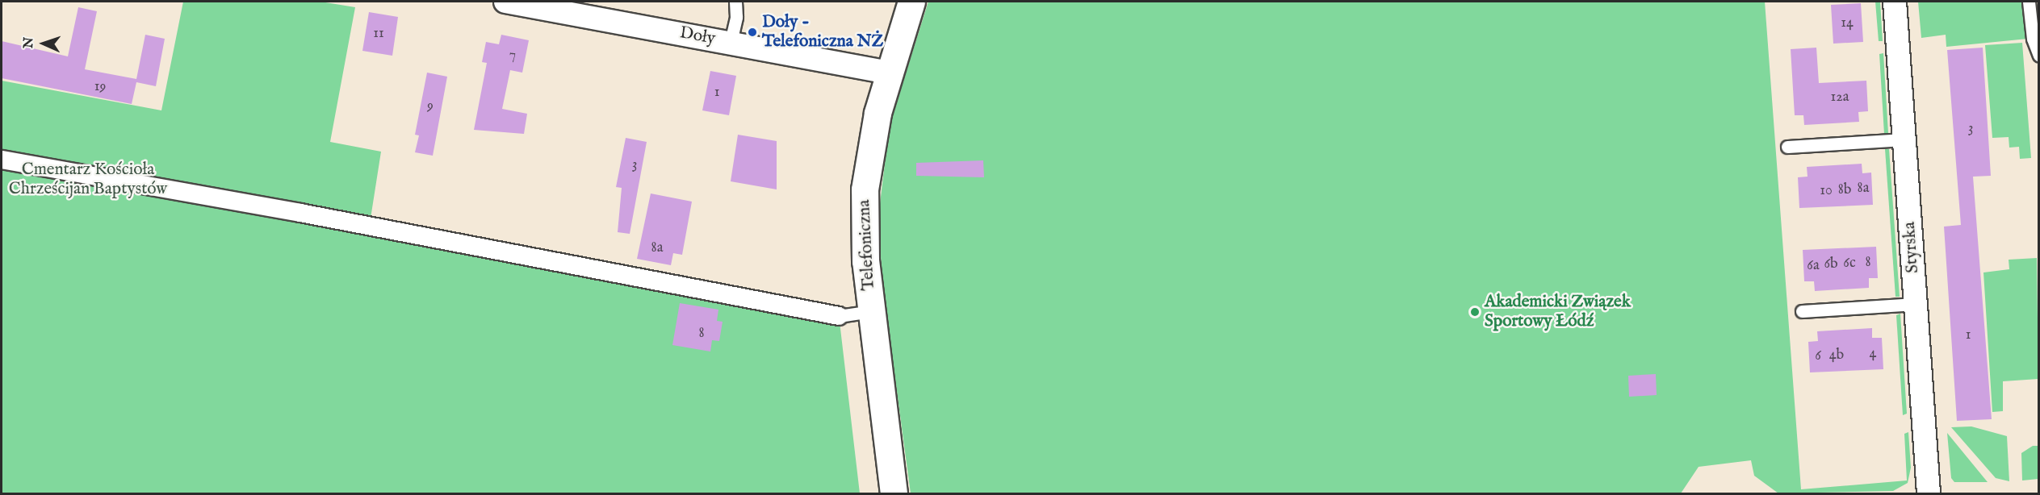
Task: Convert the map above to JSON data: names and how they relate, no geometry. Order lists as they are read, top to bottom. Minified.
{"streets":{"street":["Doły","Telefoniczna","Styrska"]},"crossings":[["Doły","Telefoniczna"]],"parks":["Cmentarz Kościoła Chrześcijan Baptystów"],"places":["Doły - Telefoniczna NŻ","Akademicki Związek Sportowy Łódź"],"house_numbers":["14","11","7","19","1","12a","9","3","3","8a","8b","10","8a","8","6c","6b","6a","8","1","4","4b","6"],"north":"left"}
